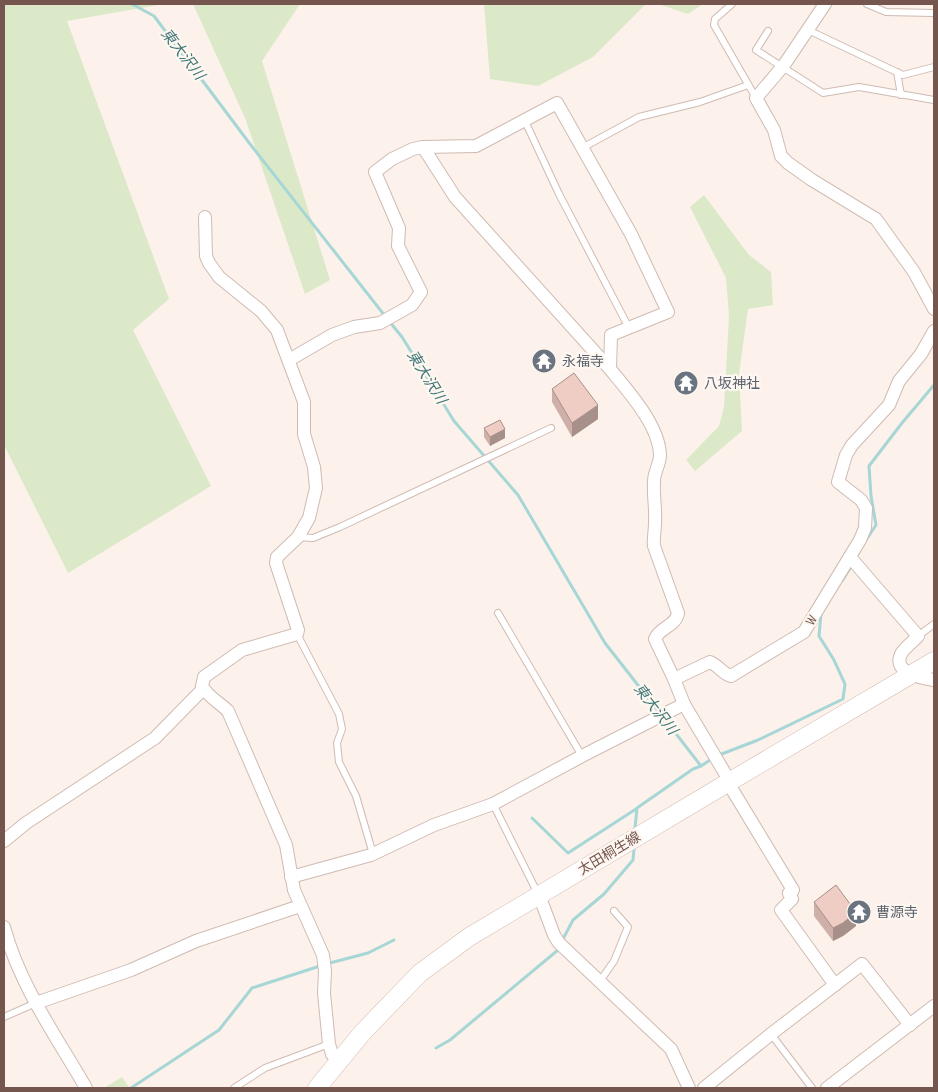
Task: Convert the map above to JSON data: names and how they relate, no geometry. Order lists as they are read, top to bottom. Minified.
{"streets":{"main road":["太田桐生線"],"street":["W"]},"water":["東大沢川"],"places":{"temple":["永福寺","八坂神社","曹源寺"]}}
